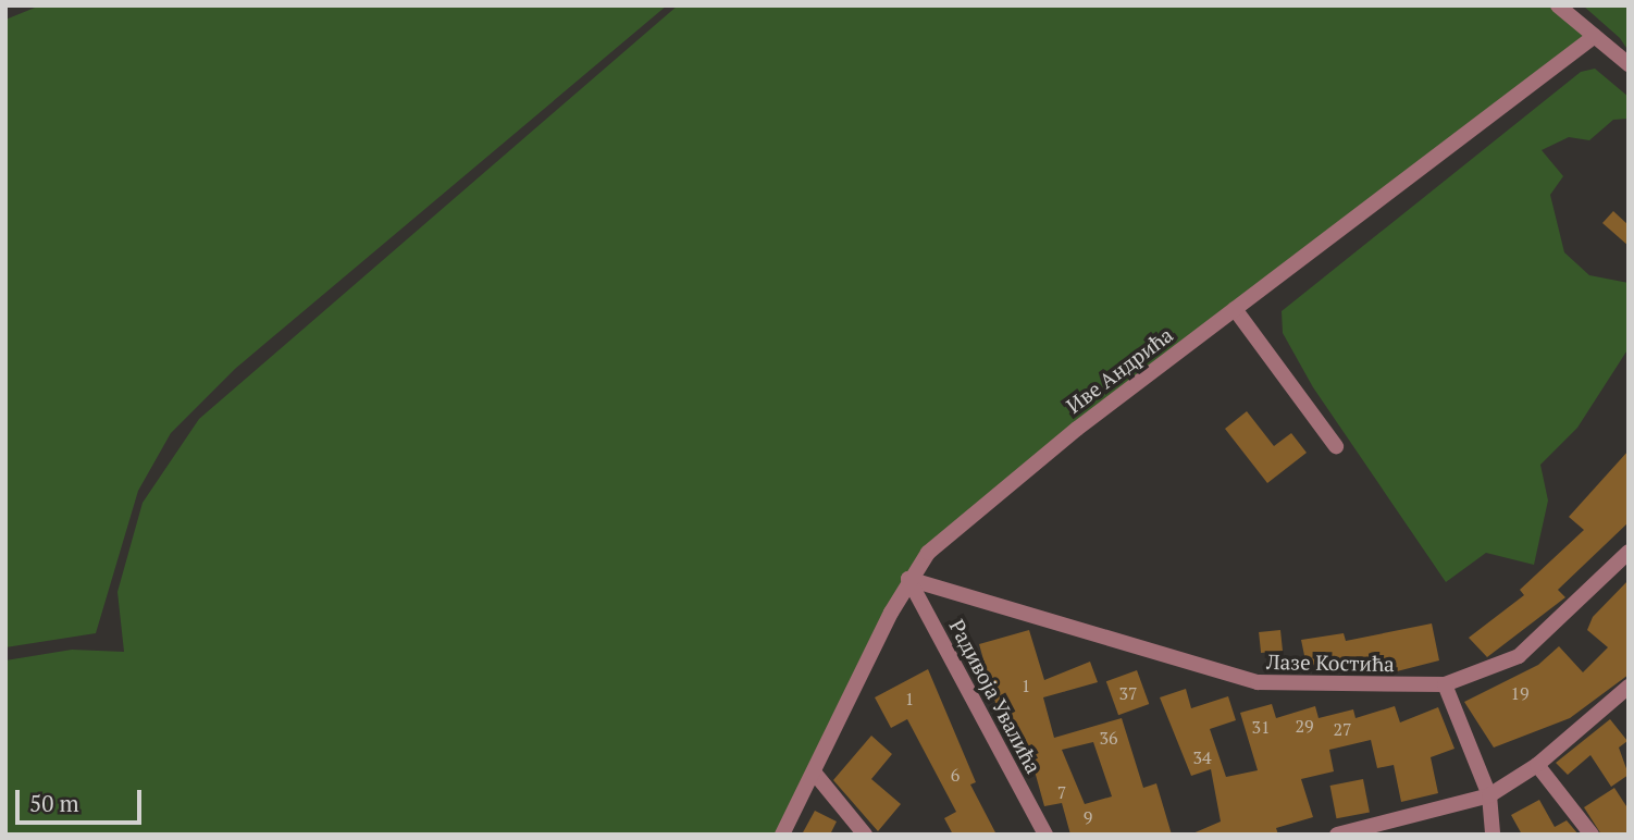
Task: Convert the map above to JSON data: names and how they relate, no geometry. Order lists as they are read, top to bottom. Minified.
{"streets":{"street":["Иве Андрића","Лазе Костића","Радивоја Увалића"]},"crossings":[["Иве Андрића","Лазе Костића"],["Иве Андрића","Радивоја Увалића"],["Лазе Костића","Радивоја Увалића"]],"house_numbers":["1","37","19","1","29","31","27","36","34","6","7","9"],"scale_bar":"50 m"}
